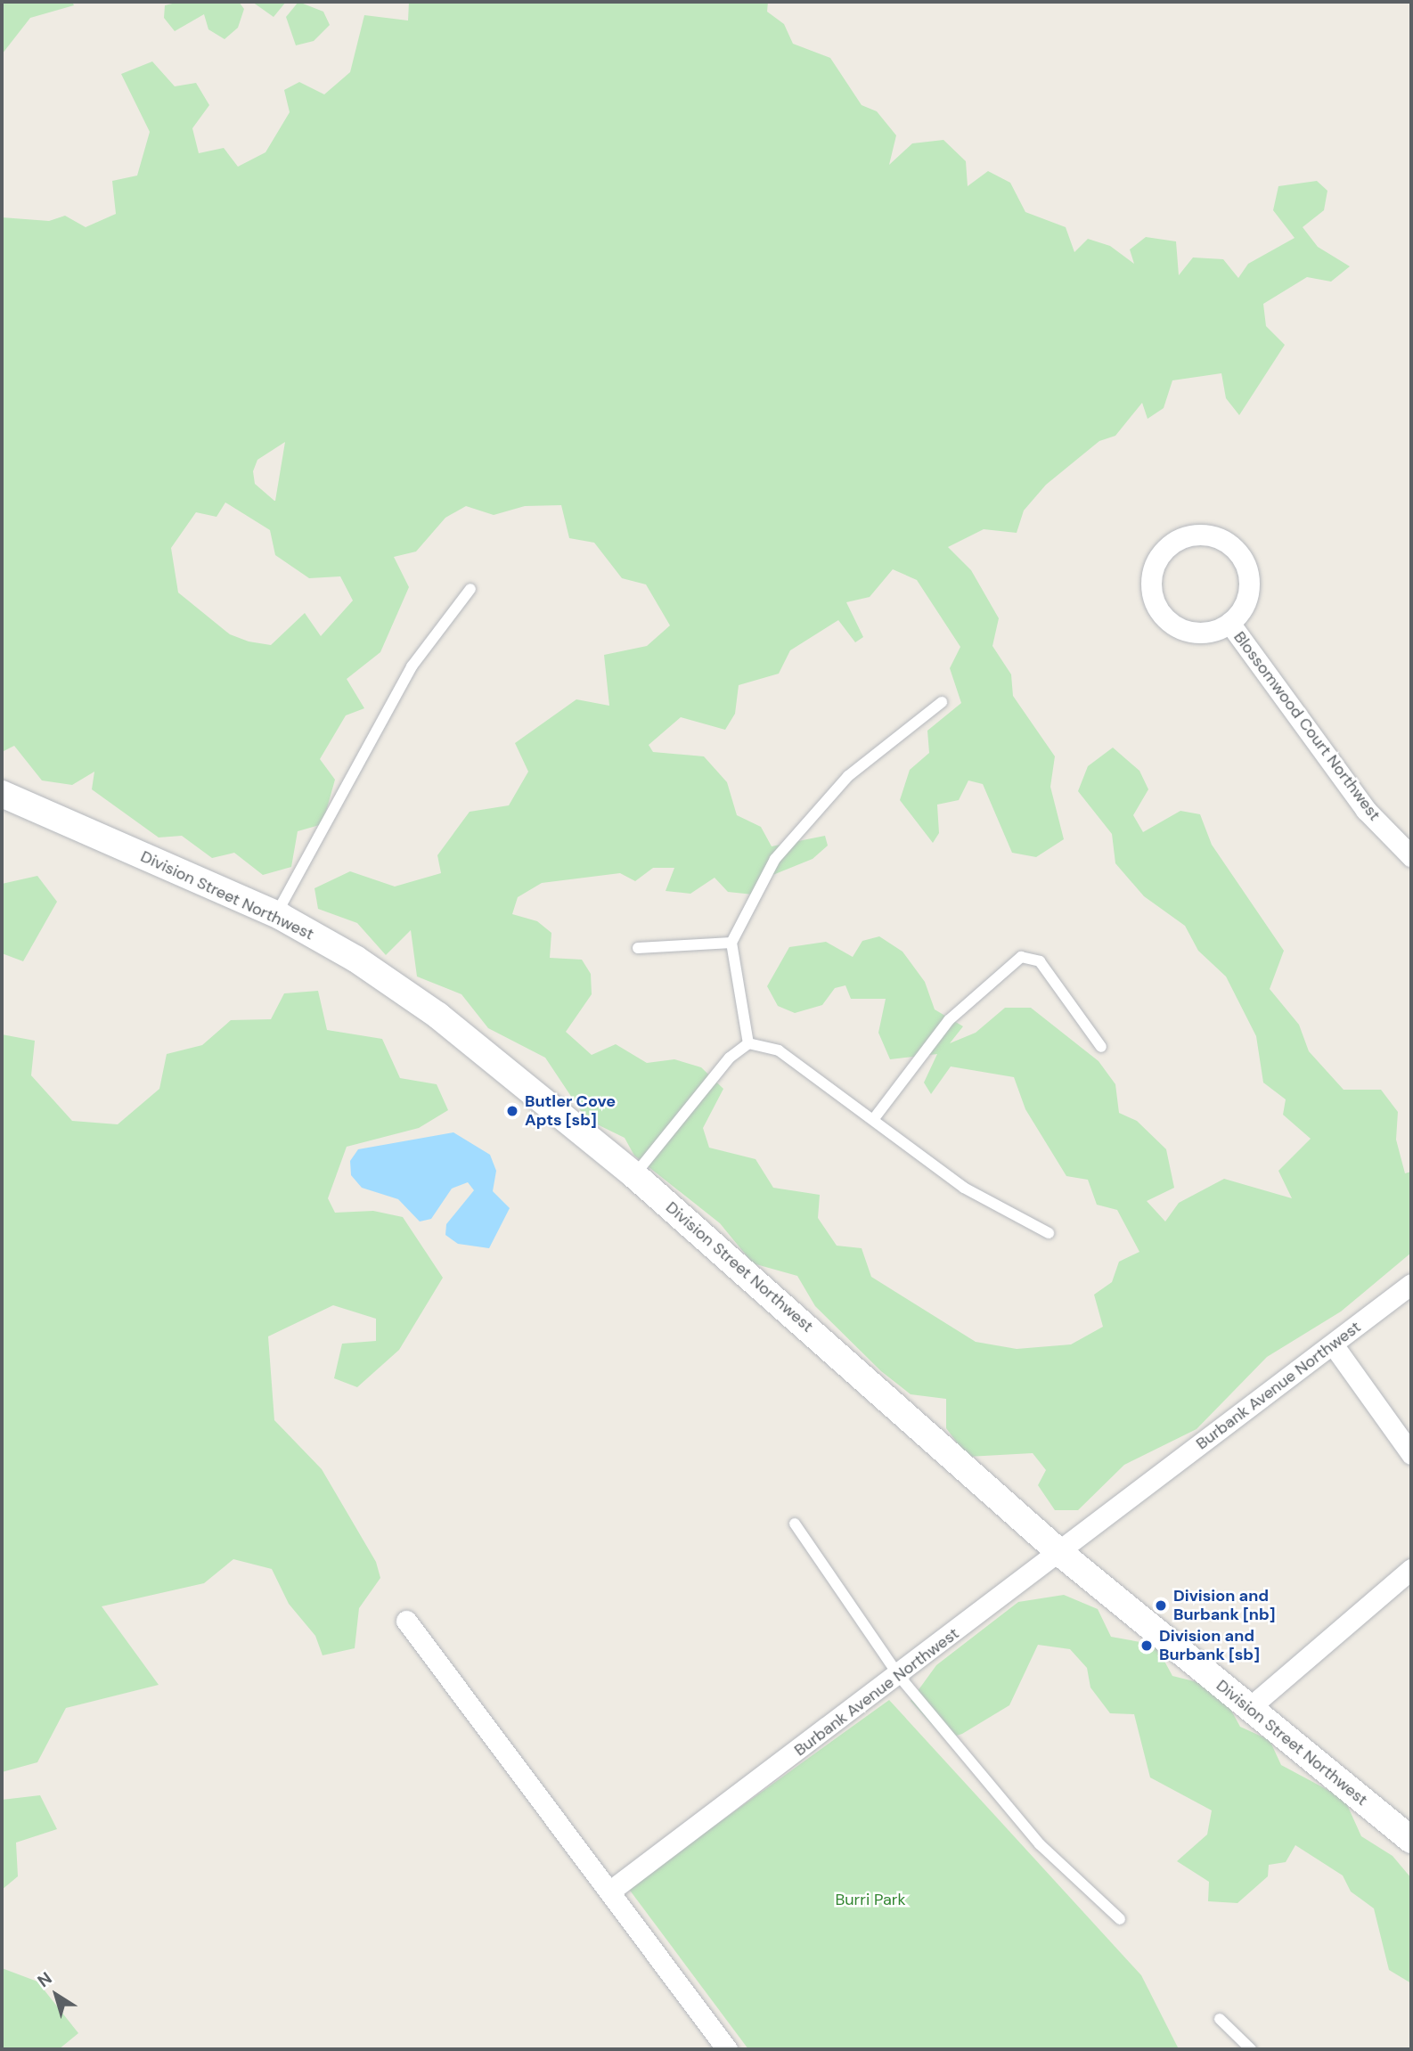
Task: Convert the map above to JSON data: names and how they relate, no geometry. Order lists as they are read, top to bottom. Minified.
{"streets":{"street":["Blossomwood Court Northwest","Division Street Northwest","Burbank Avenue Northwest"]},"crossings":[["Division Street Northwest","Burbank Avenue Northwest"]],"parks":["Burri Park"],"places":["Butler Cove Apts [sb]","Division and Burbank [nb]","Division and Burbank [sb]"],"north":"top left"}
